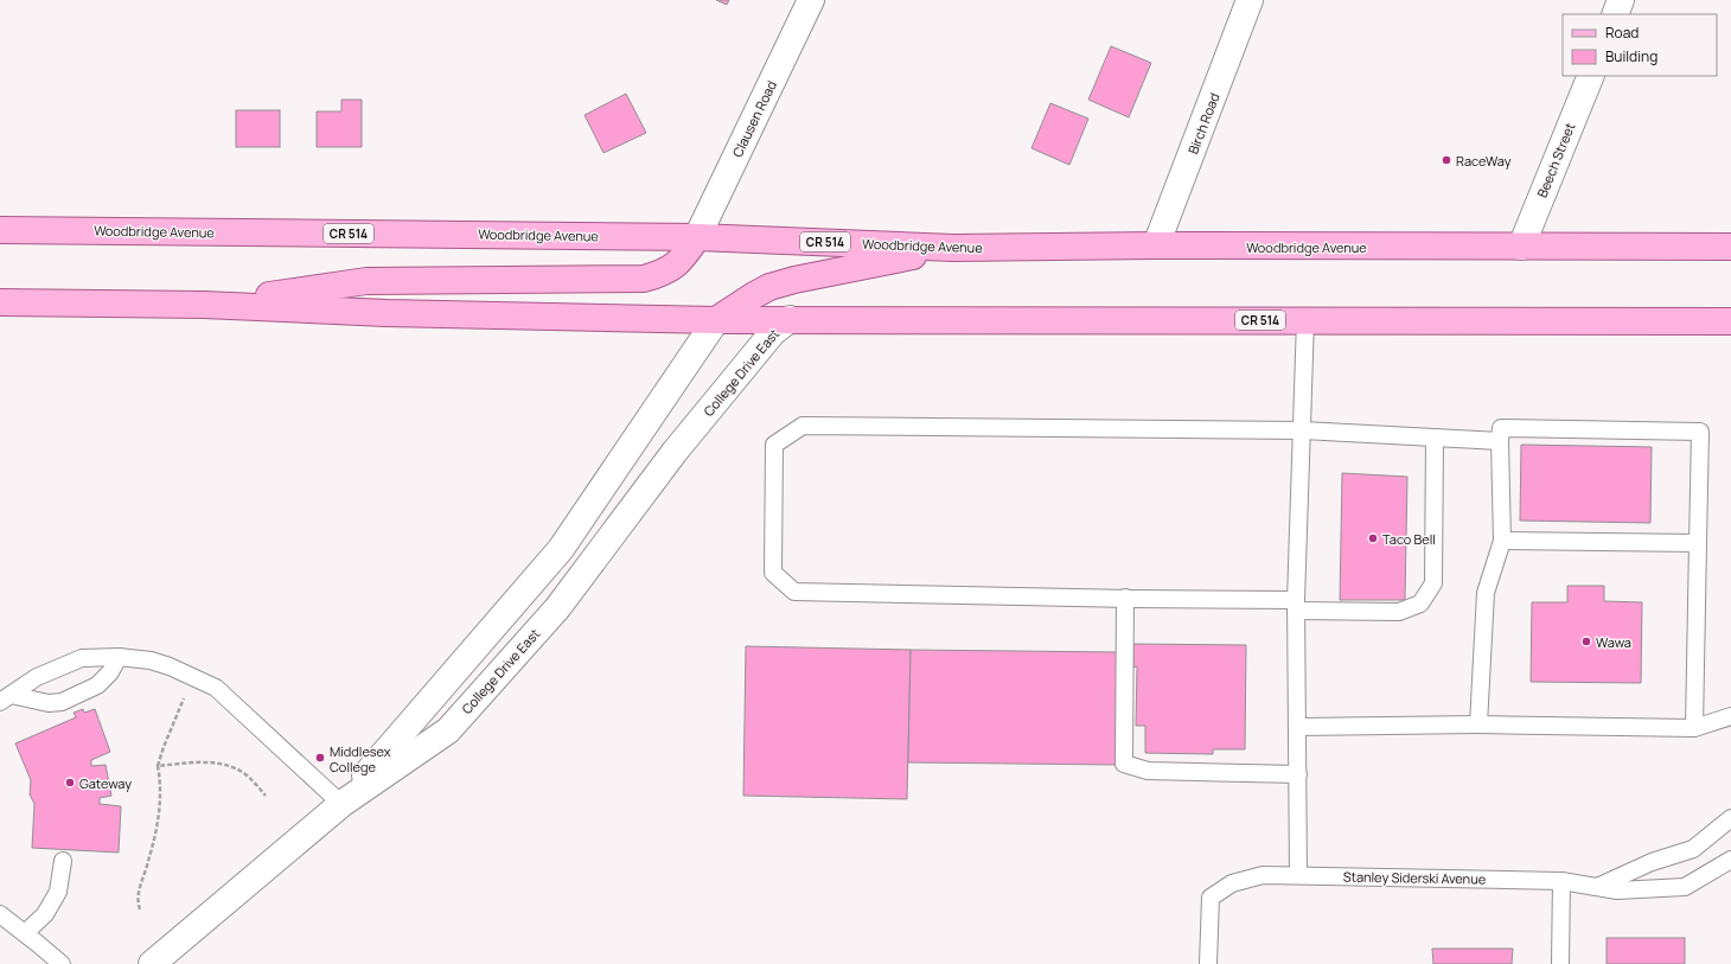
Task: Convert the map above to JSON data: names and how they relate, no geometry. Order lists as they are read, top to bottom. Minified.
{"streets":{"main road":["Woodbridge Avenue","CR 514"],"street":["Clausen Road","Birch Road","Beech Street","College Drive East"],"lane":["Stanley Siderski Avenue"]},"crossings":[["Clausen Road","Woodbridge Avenue"],["Birch Road","Woodbridge Avenue"],["Beech Street","Woodbridge Avenue"],["CR 514","College Drive East"]],"places":["RaceWay","Taco Bell","Wawa","Middlesex College","Gateway"],"legend":["Road","Building"]}
